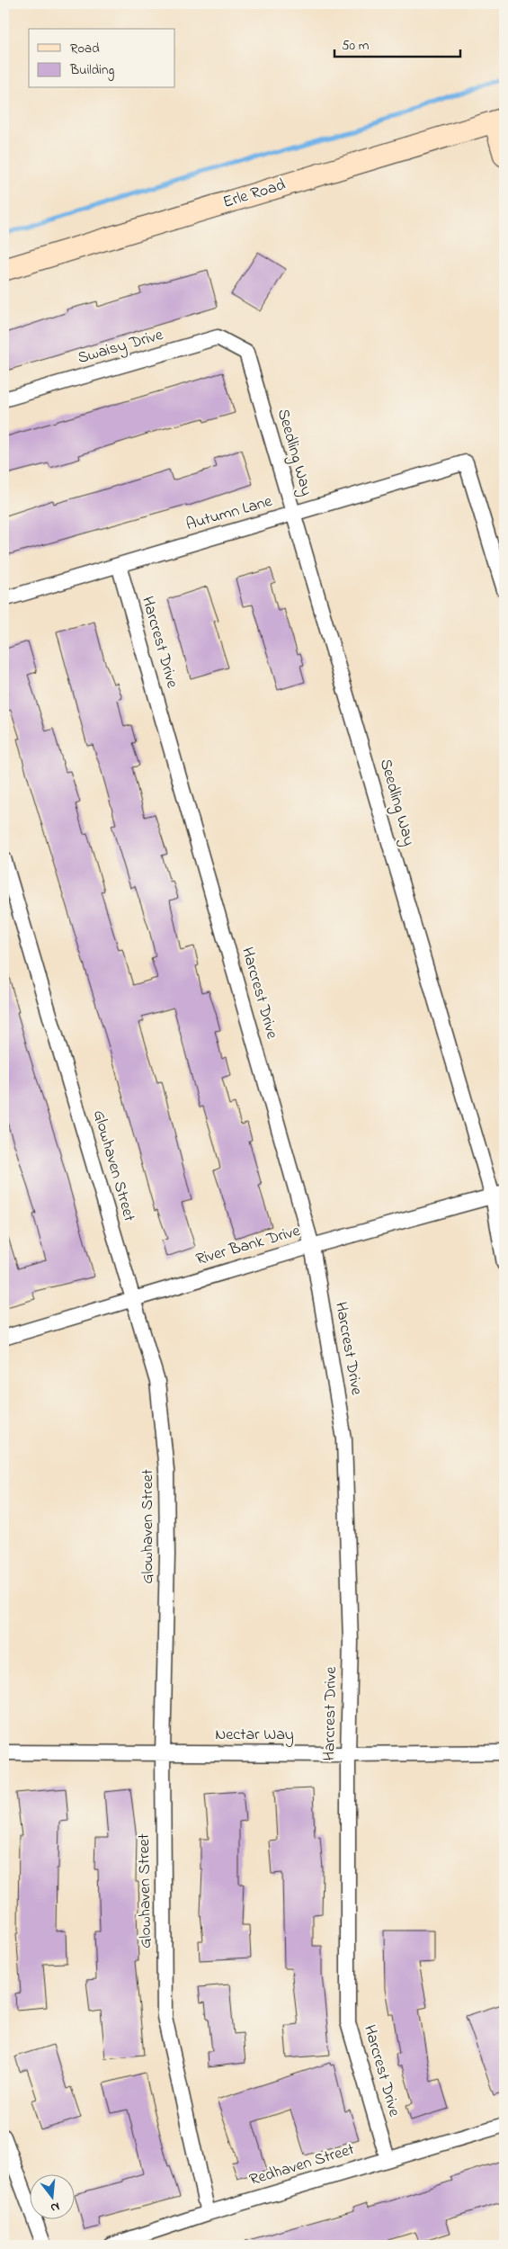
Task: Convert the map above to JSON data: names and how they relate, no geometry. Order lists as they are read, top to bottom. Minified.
{"streets":{"street":["Erle Road","Swaisy Drive","Seedling Way","Autumn Lane","Harcrest Drive","Glowhaven Street","River Bank Drive","Nectar Way","Redhaven Street"]},"crossings":[["Swaisy Drive","Seedling Way"],["Seedling Way","Autumn Lane"],["Seedling Way","River Bank Drive"],["Autumn Lane","Harcrest Drive"],["Harcrest Drive","River Bank Drive"],["Harcrest Drive","Nectar Way"],["Harcrest Drive","Redhaven Street"],["Glowhaven Street","River Bank Drive"],["Glowhaven Street","Nectar Way"],["Glowhaven Street","Redhaven Street"]],"legend":["Road","Building"],"scale_bar":"50 m","north":"bottom"}
